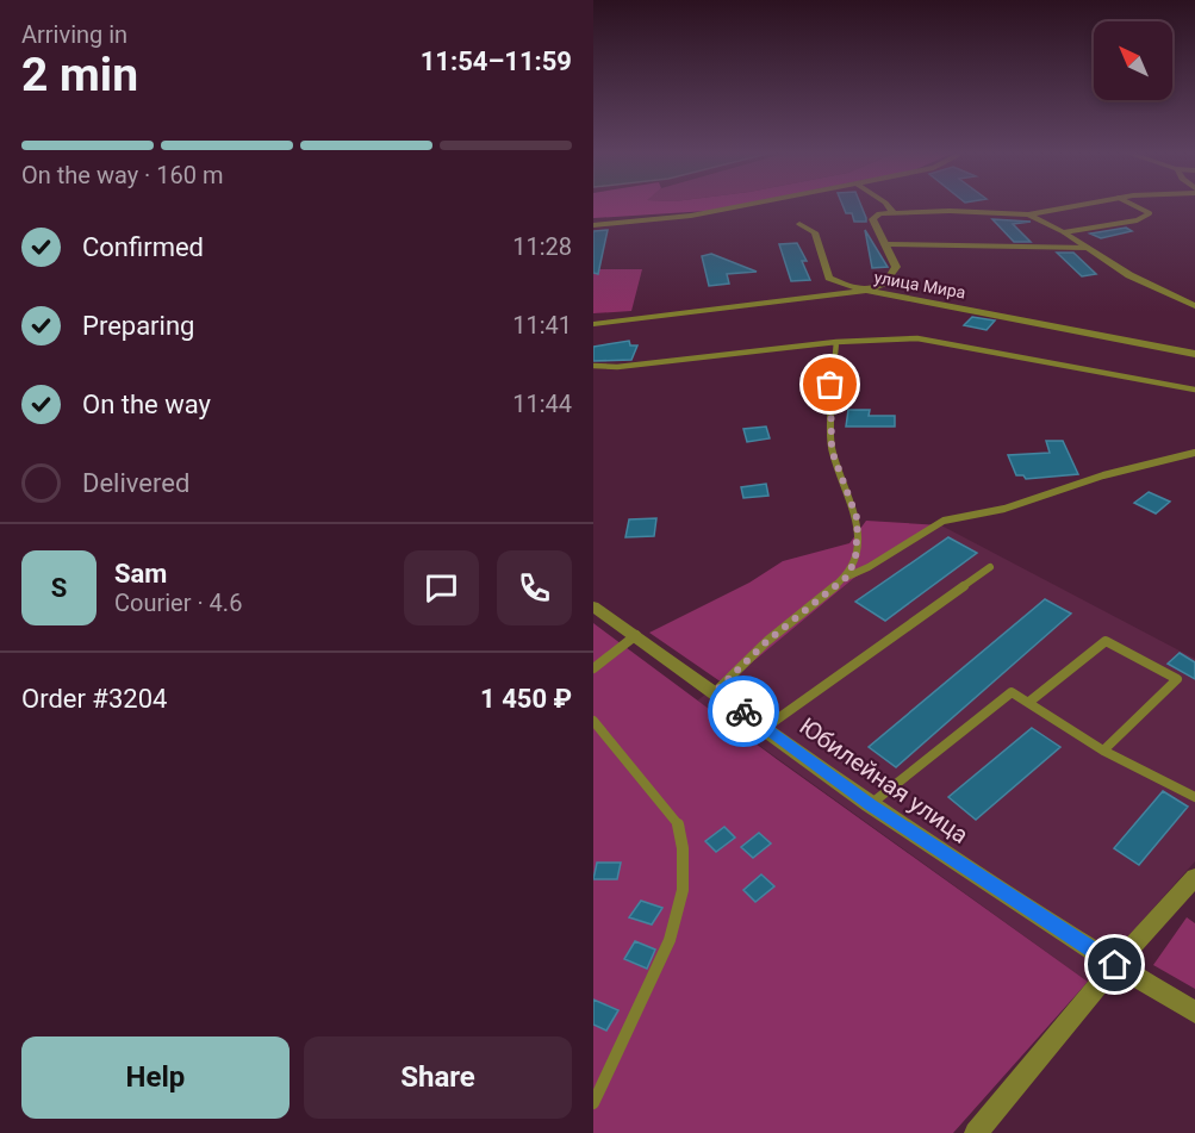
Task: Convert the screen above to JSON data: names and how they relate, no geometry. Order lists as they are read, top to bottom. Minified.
{"streets":{"street":["улица Мира","Юбилейная улица"]},"north":"top left","page":{"heading":["2 min","Arriving in","11:54–11:59"],"panel":["Sam","Courier · 4.6","Order #3204","1 450 ₽"],"bar":"On the way · 160 m","list":[["Confirmed","11:28"],["Preparing","11:41"],["On the way","11:44"],"Delivered"],"round":"S","buttons":["Help","Share"]}}
